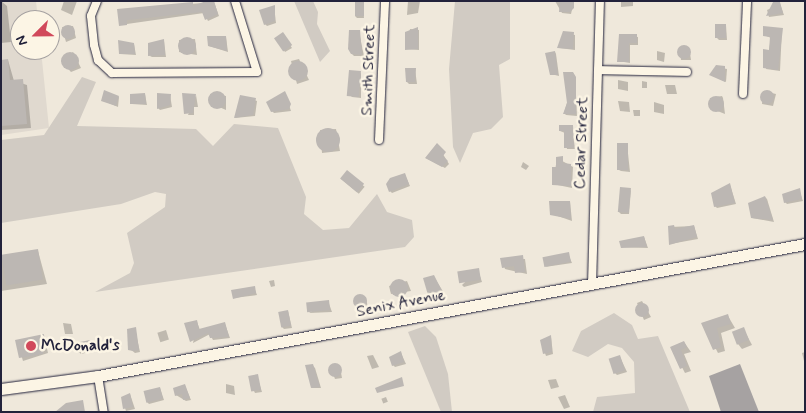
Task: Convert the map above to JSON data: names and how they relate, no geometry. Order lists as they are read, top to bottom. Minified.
{"streets":{"street":["Smith Street","Cedar Street","Senix Avenue"]},"crossings":[["Cedar Street","Senix Avenue"]],"places":["McDonald's"],"north":"bottom left"}
